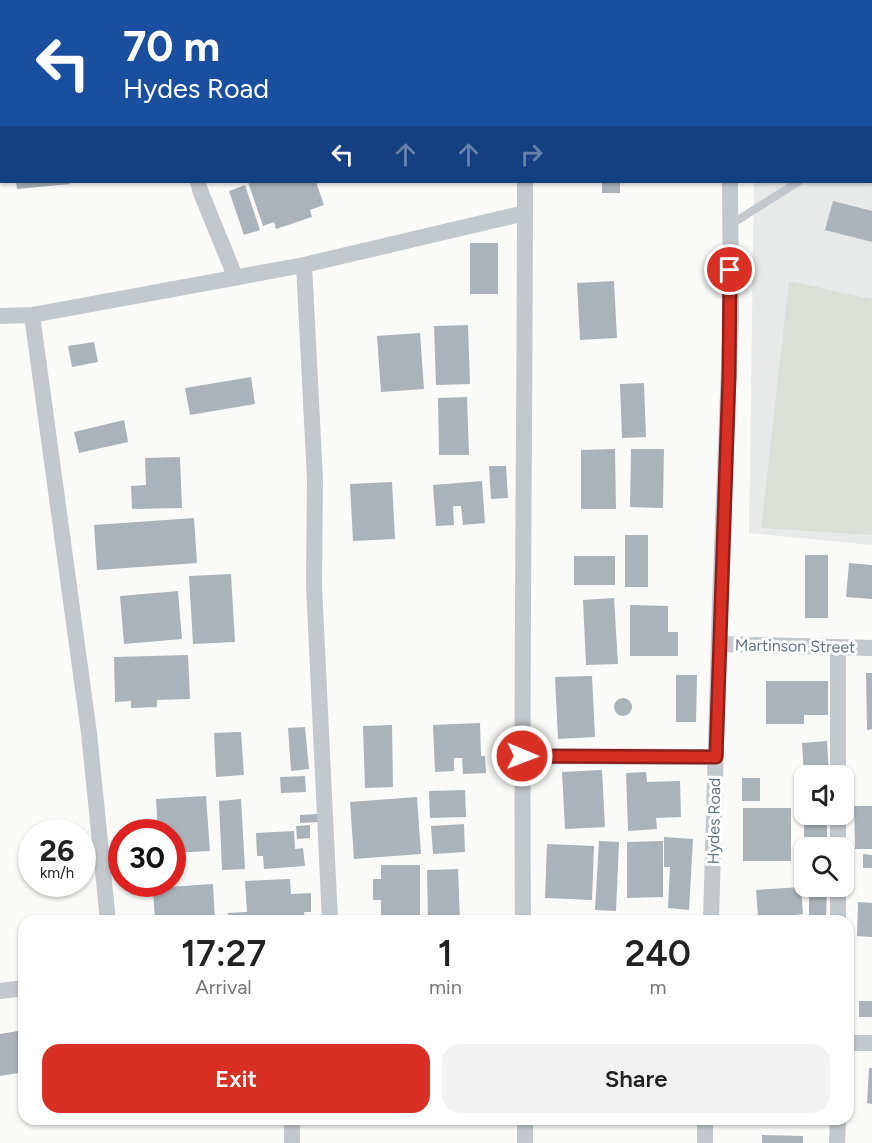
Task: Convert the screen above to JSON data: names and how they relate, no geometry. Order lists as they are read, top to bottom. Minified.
{"streets":{"street":["Martinson Street","Hydes Road"]},"crossings":[["Martinson Street","Hydes Road"]],"page":{"turn":["70 m","Hydes Road"],"speed":"26 km/h","limit":"30","eta":["17:27","Arrival","1","min","240","m"],"buttons":["Exit","Share"]}}
